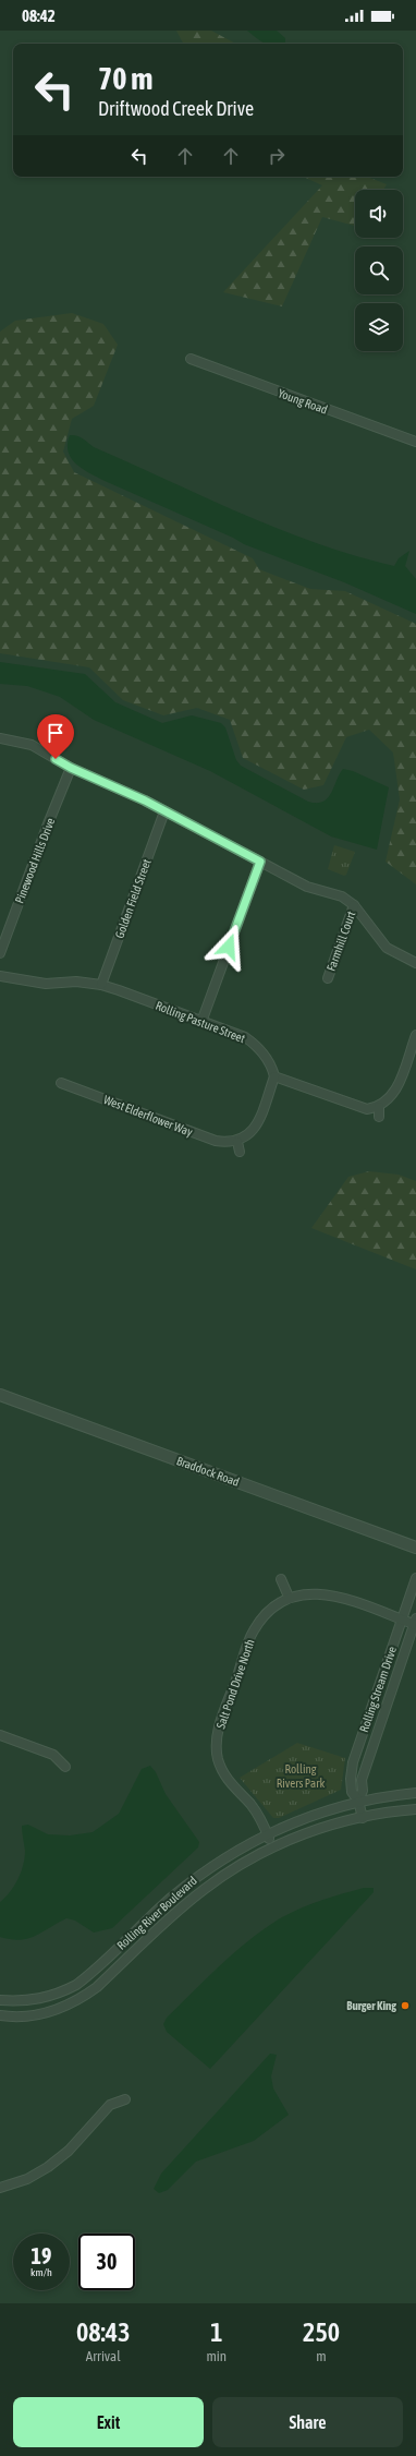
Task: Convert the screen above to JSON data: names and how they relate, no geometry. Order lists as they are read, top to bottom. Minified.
{"streets":{"street":["Young Road","Pinewood Hills Drive","Golden Field Street","Farmhill Court","Rolling Pasture Street","West Elderflower Way","Braddock Road","Salt Pond Drive North","Rolling Stream Drive","Rolling River Boulevard"]},"crossings":[["Golden Field Street","Rolling Pasture Street"],["Salt Pond Drive North","Rolling River Boulevard"],["Rolling Stream Drive","Rolling River Boulevard"]],"parks":["Rolling Rivers Park"],"places":["Burger King"],"page":{"status":"08:42","turn":["70 m","Driftwood Creek Drive"],"speed":"19 km/h","limit":"30","eta":["08:43","Arrival","1","min","250","m"],"buttons":["Exit","Share"]}}
